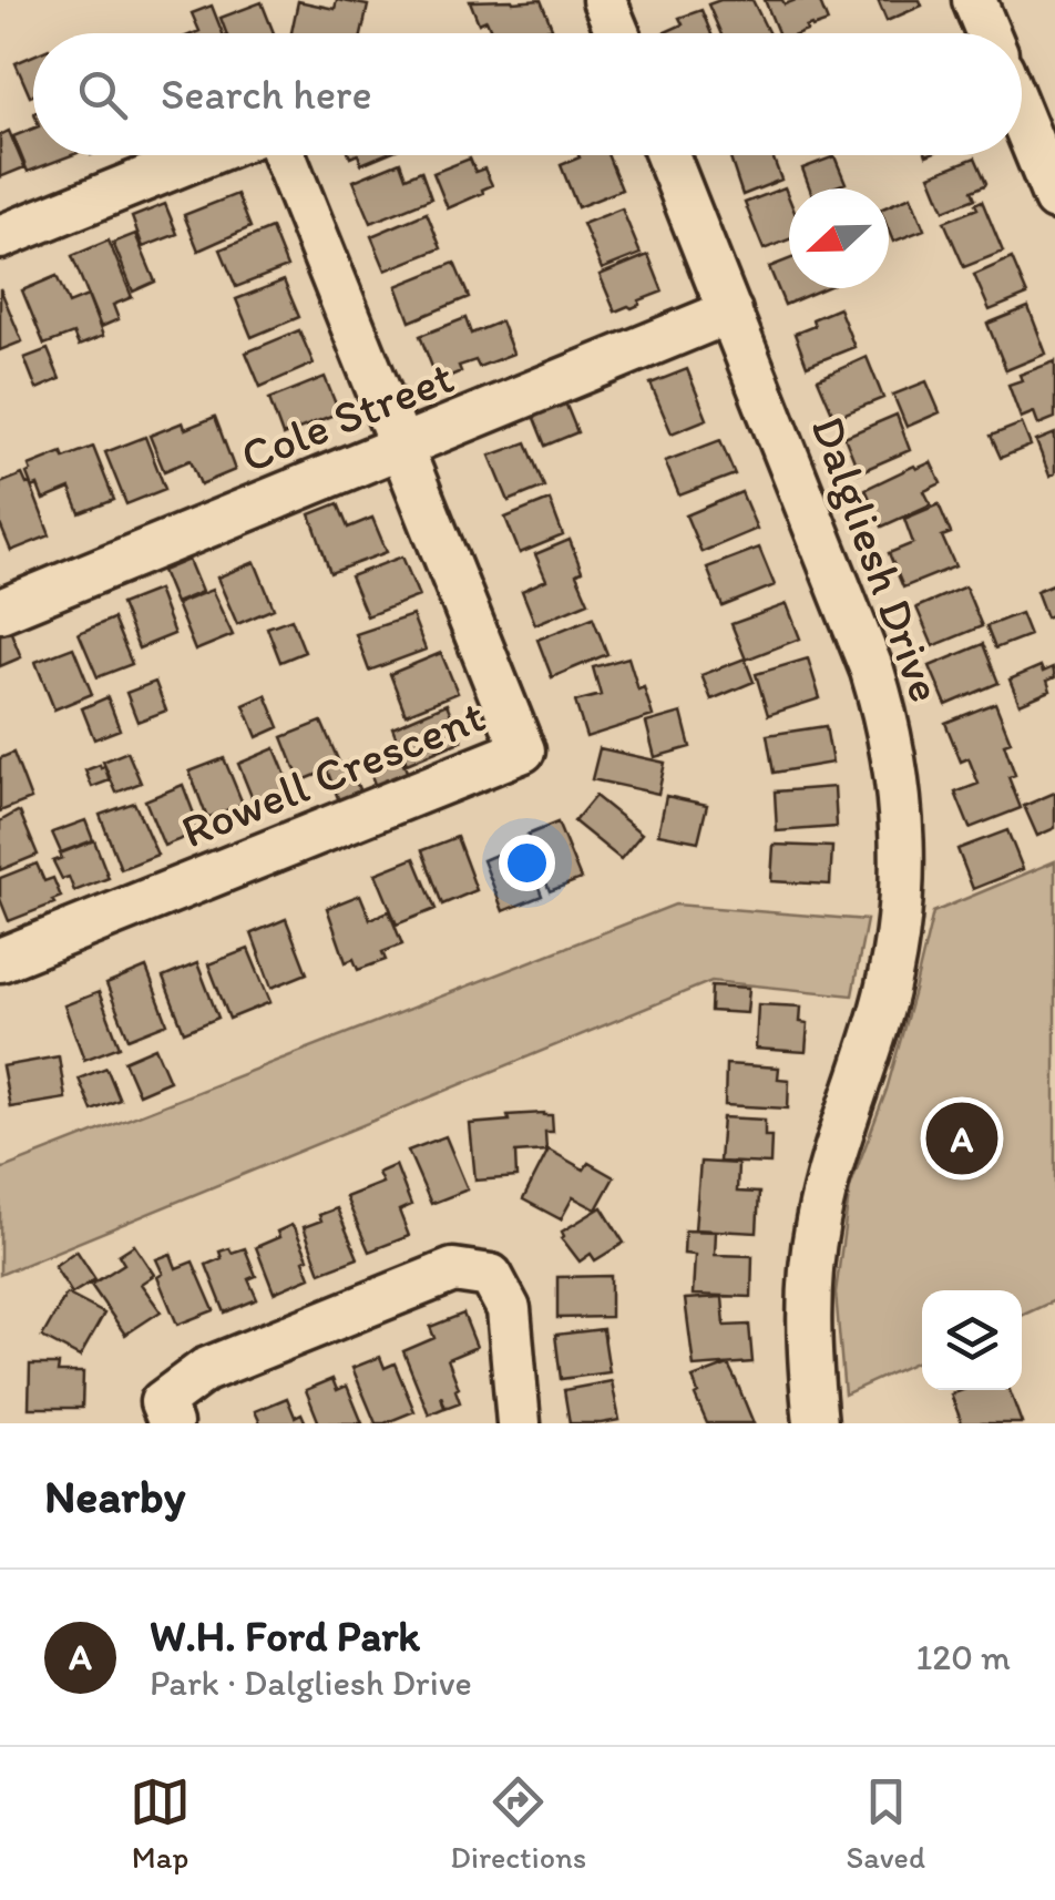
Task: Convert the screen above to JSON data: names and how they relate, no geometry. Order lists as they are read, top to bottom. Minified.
{"streets":{"street":["Cole Street","Dalgliesh Drive","Rowell Crescent"]},"crossings":[["Cole Street","Dalgliesh Drive"],["Cole Street","Rowell Crescent"]],"north":"left","page":{"search":"Search here","pins":"A","heading":"Nearby","list":[{"mark":"A","name":"W.H. Ford Park","note":"Park · Dalgliesh Drive","value":"120 m"}],"nav":["Map","Directions","Saved"]}}
